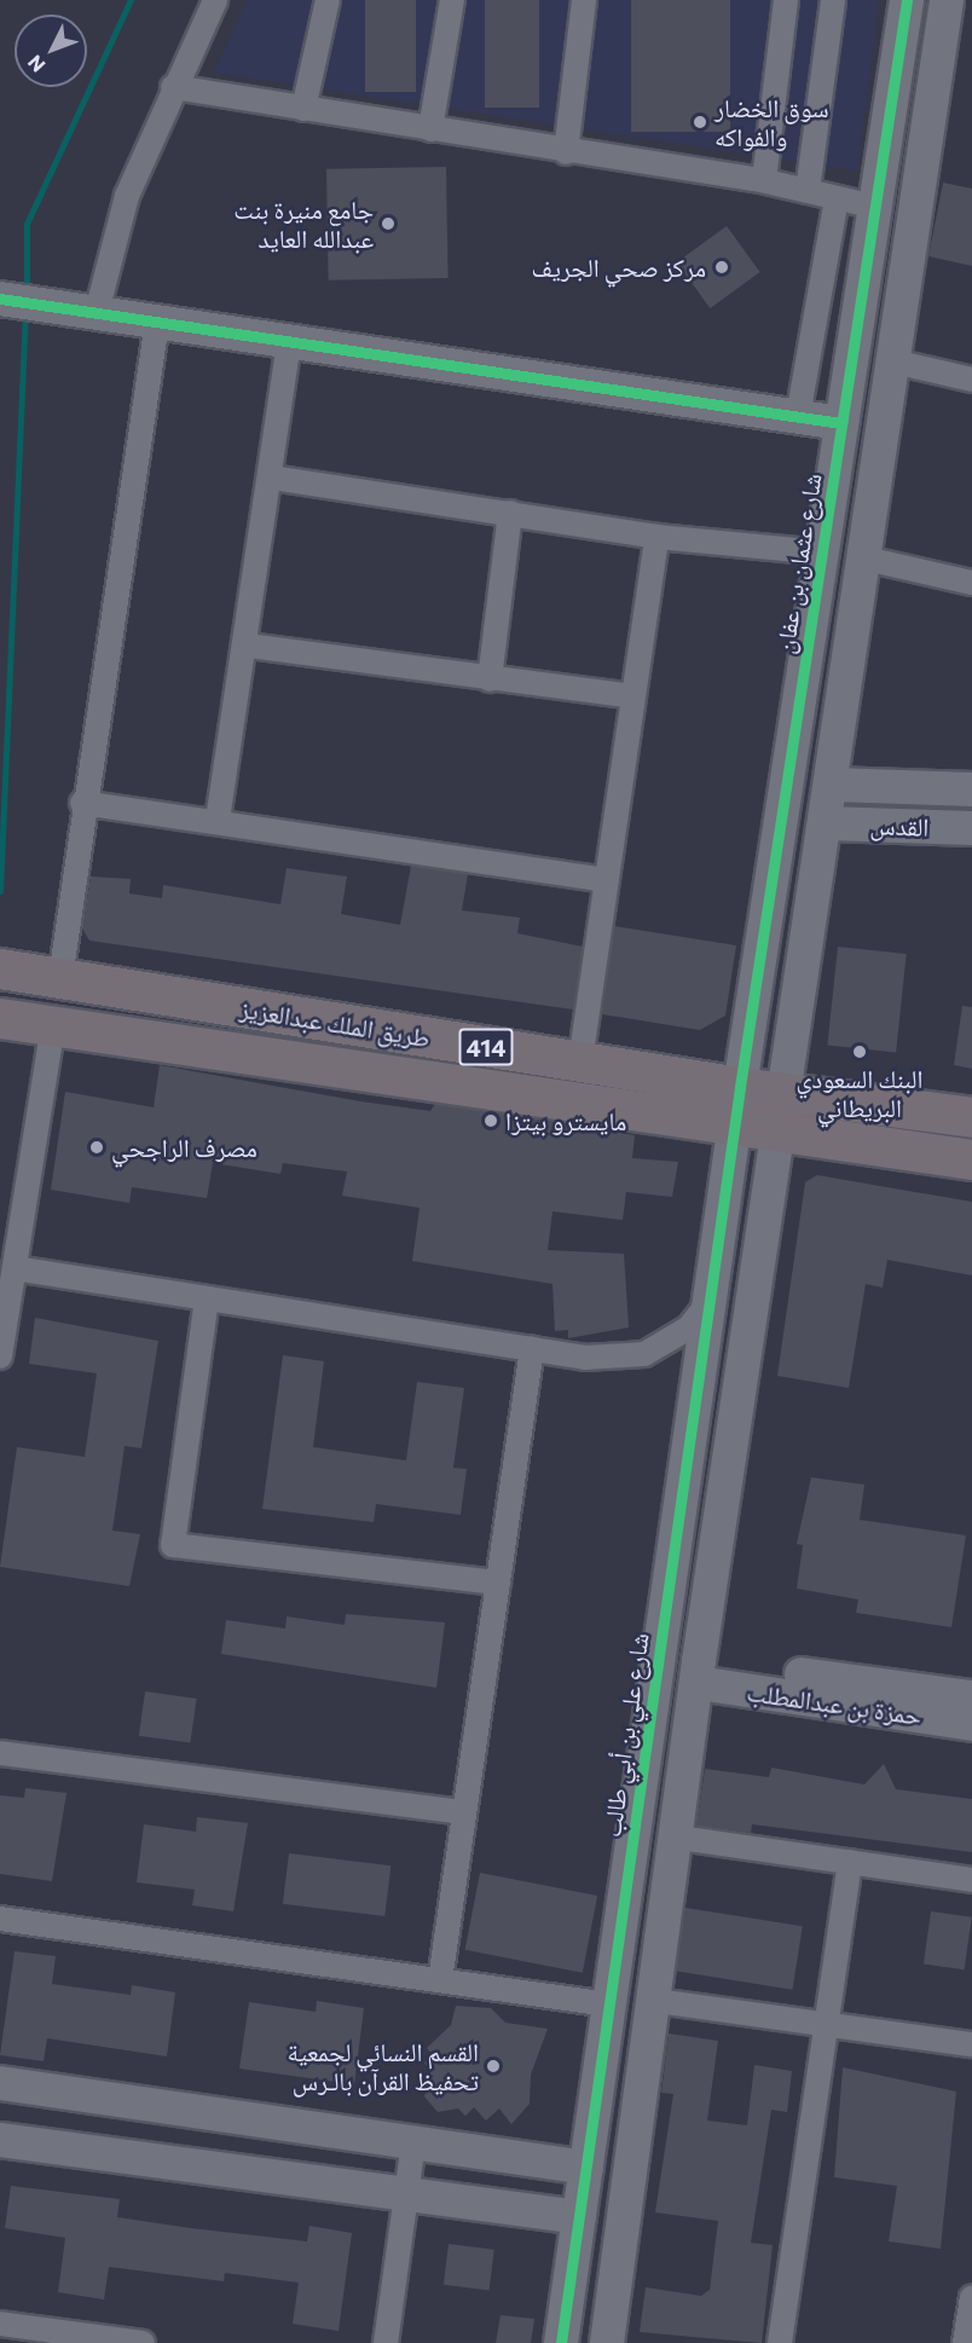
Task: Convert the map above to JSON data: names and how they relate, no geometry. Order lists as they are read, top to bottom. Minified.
{"streets":{"highway":["طريق الملك عبدالعزيز","414"],"street":["شارع عثمان بن عفان","القدس","حمزة بن عبدالمطلب","شارع علي بن أبي طالب"]},"crossings":[["شارع عثمان بن عفان","طريق الملك عبدالعزيز"],["شارع عثمان بن عفان","شارع علي بن أبي طالب"],["طريق الملك عبدالعزيز","شارع علي بن أبي طالب"]],"places":["سوق الخضار والفواكه","جامع منيرة بنت عبدالله العايد","مركز صحي الجريف","البنك السعودي البريطاني","مايسترو بيتزا","مصرف الراجحي","القسم النسائي لجمعية تحفيظ القرآن بالـرس"],"north":"bottom left"}
